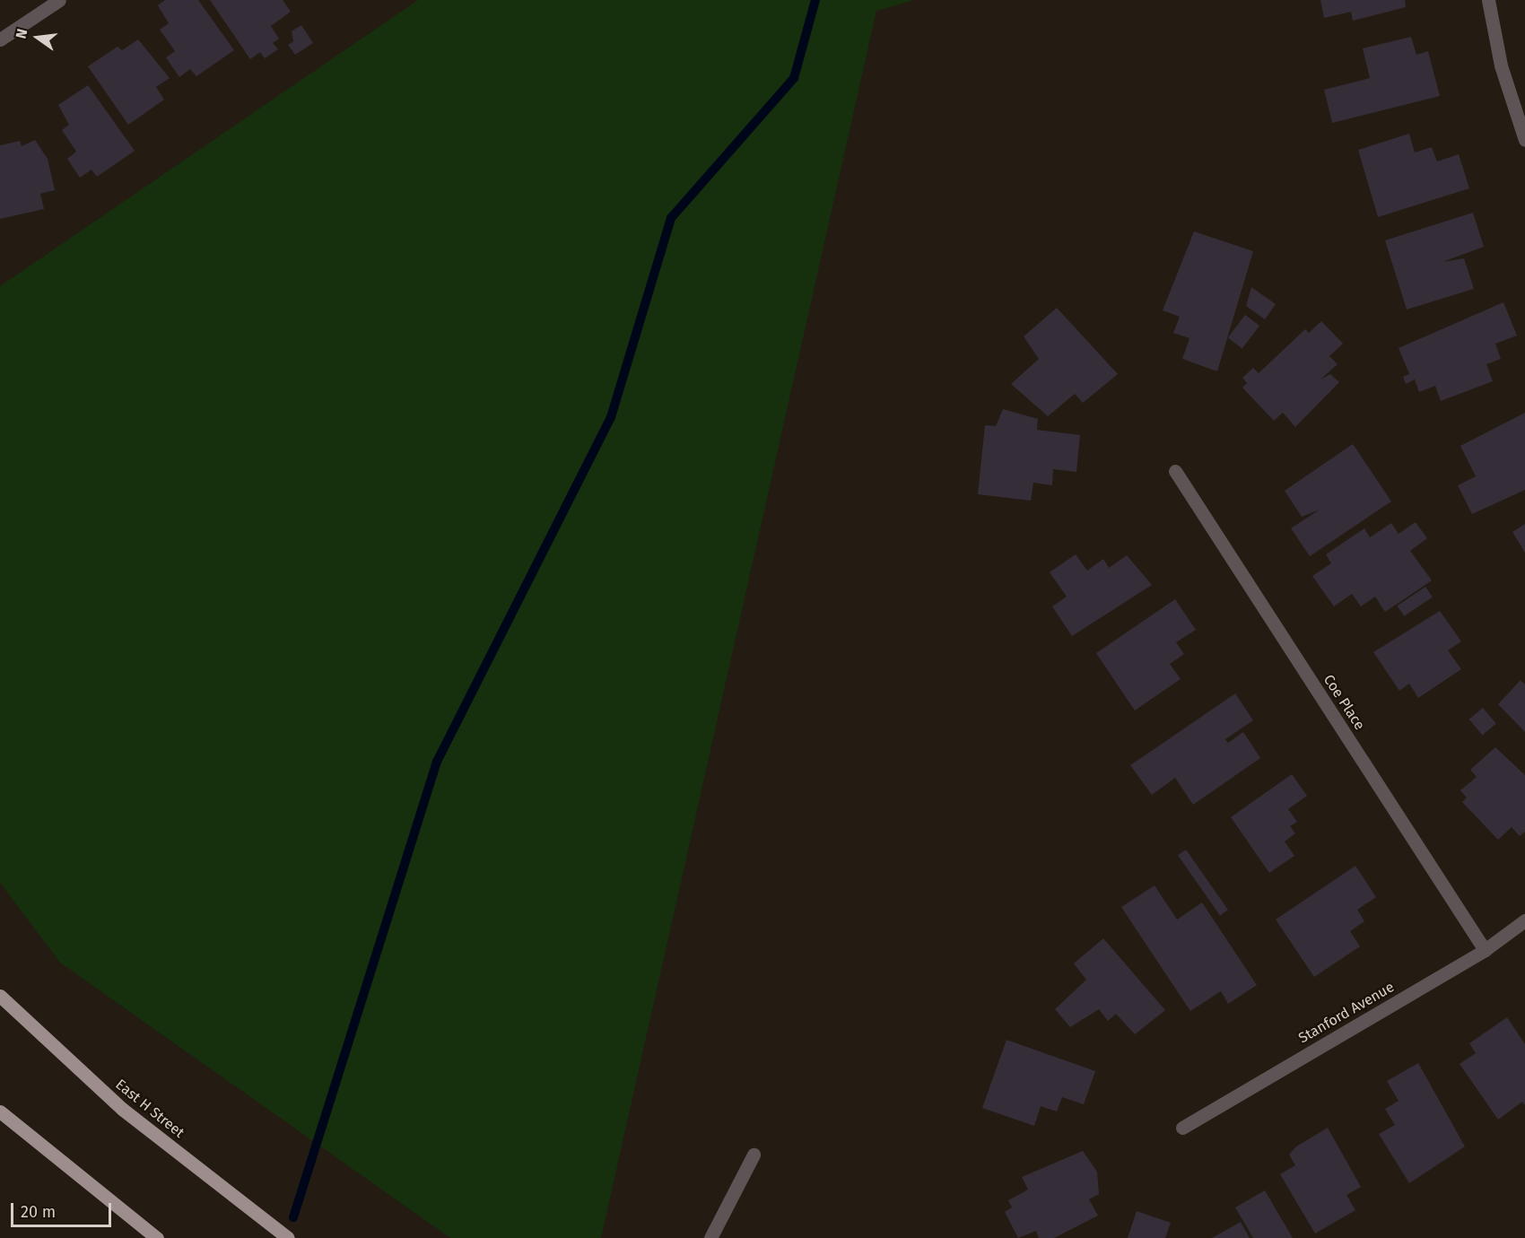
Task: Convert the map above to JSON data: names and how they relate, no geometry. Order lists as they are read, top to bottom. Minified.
{"streets":{"main road":["East H Street"],"street":["Coe Place","Stanford Avenue"]},"crossings":[["Coe Place","Stanford Avenue"]],"scale_bar":"20 m","north":"left"}
